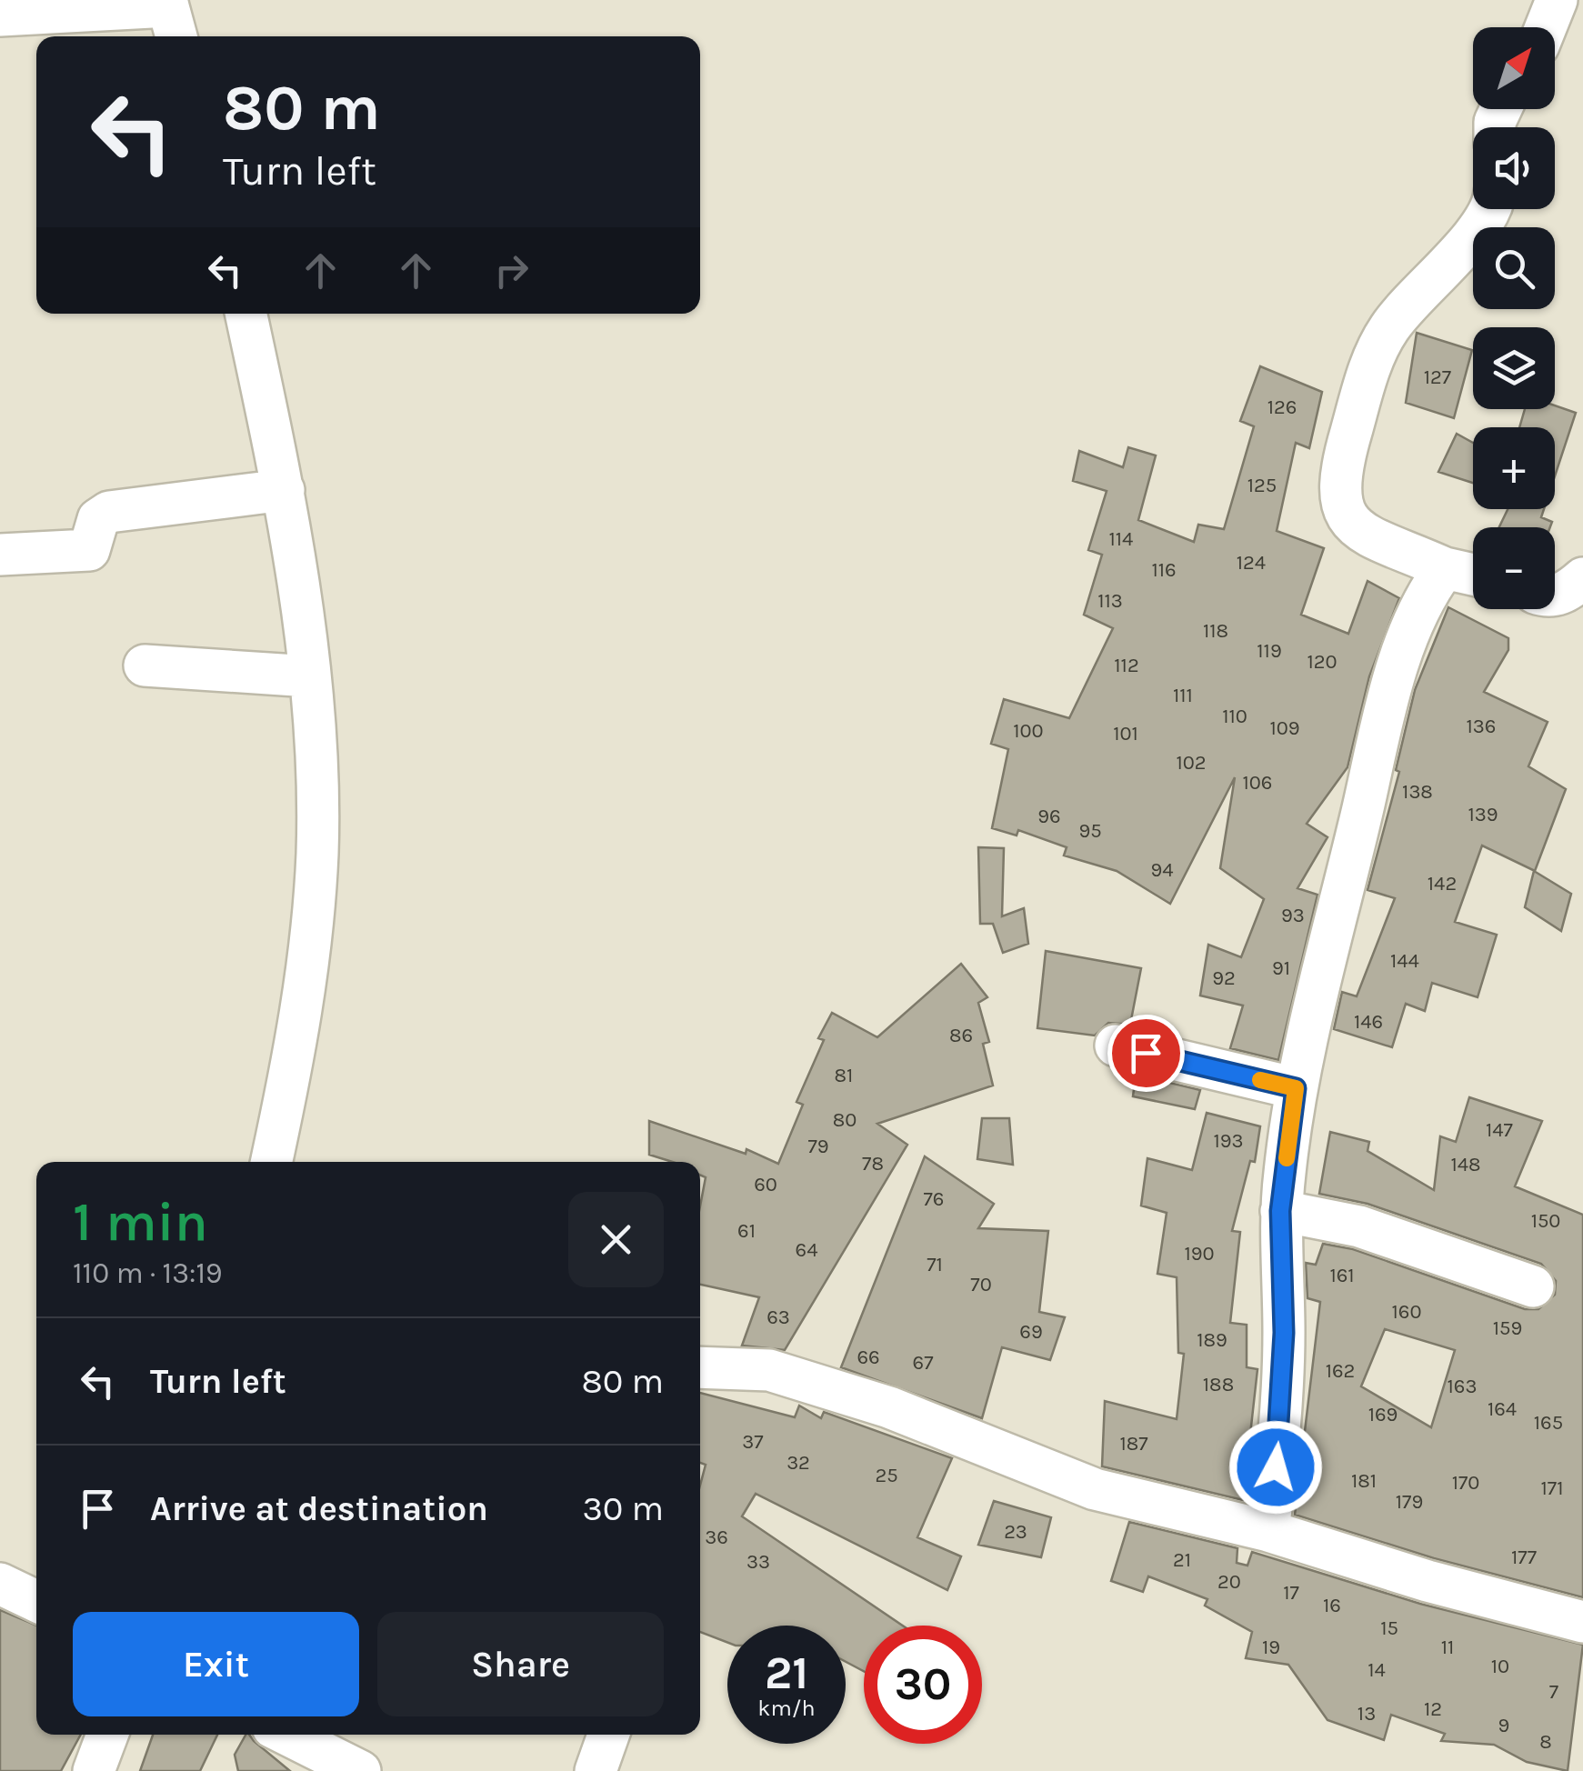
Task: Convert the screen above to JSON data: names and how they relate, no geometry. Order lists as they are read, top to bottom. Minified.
{"house_numbers":["127","126","125","114","124","116","113","118","119","120","112","111","110","136","109","100","101","102","106","138","139","96","95","94","142","93","144","91","92","146","86","81","80","147","193","79","78","148","60","76","150","61","64","190","71","161","70","160","63","159","69","189","66","67","162","188","163","164","169","165","37","187","32","25","181","170","171","179","23","36","177","21","33","20","17","16","15","19","11","10","14","7","12","13","9","8"],"north":"top right","page":{"map_buttons":["+","−"],"turn":["80 m","Turn left"],"heading":["1 min","110 m · 13:19"],"list":[{"name":"Turn left","value":"80 m"},{"name":"Arrive at destination","value":"30 m"}],"buttons":["Exit","Share"],"speed":"21 km/h","limit":"30"}}
